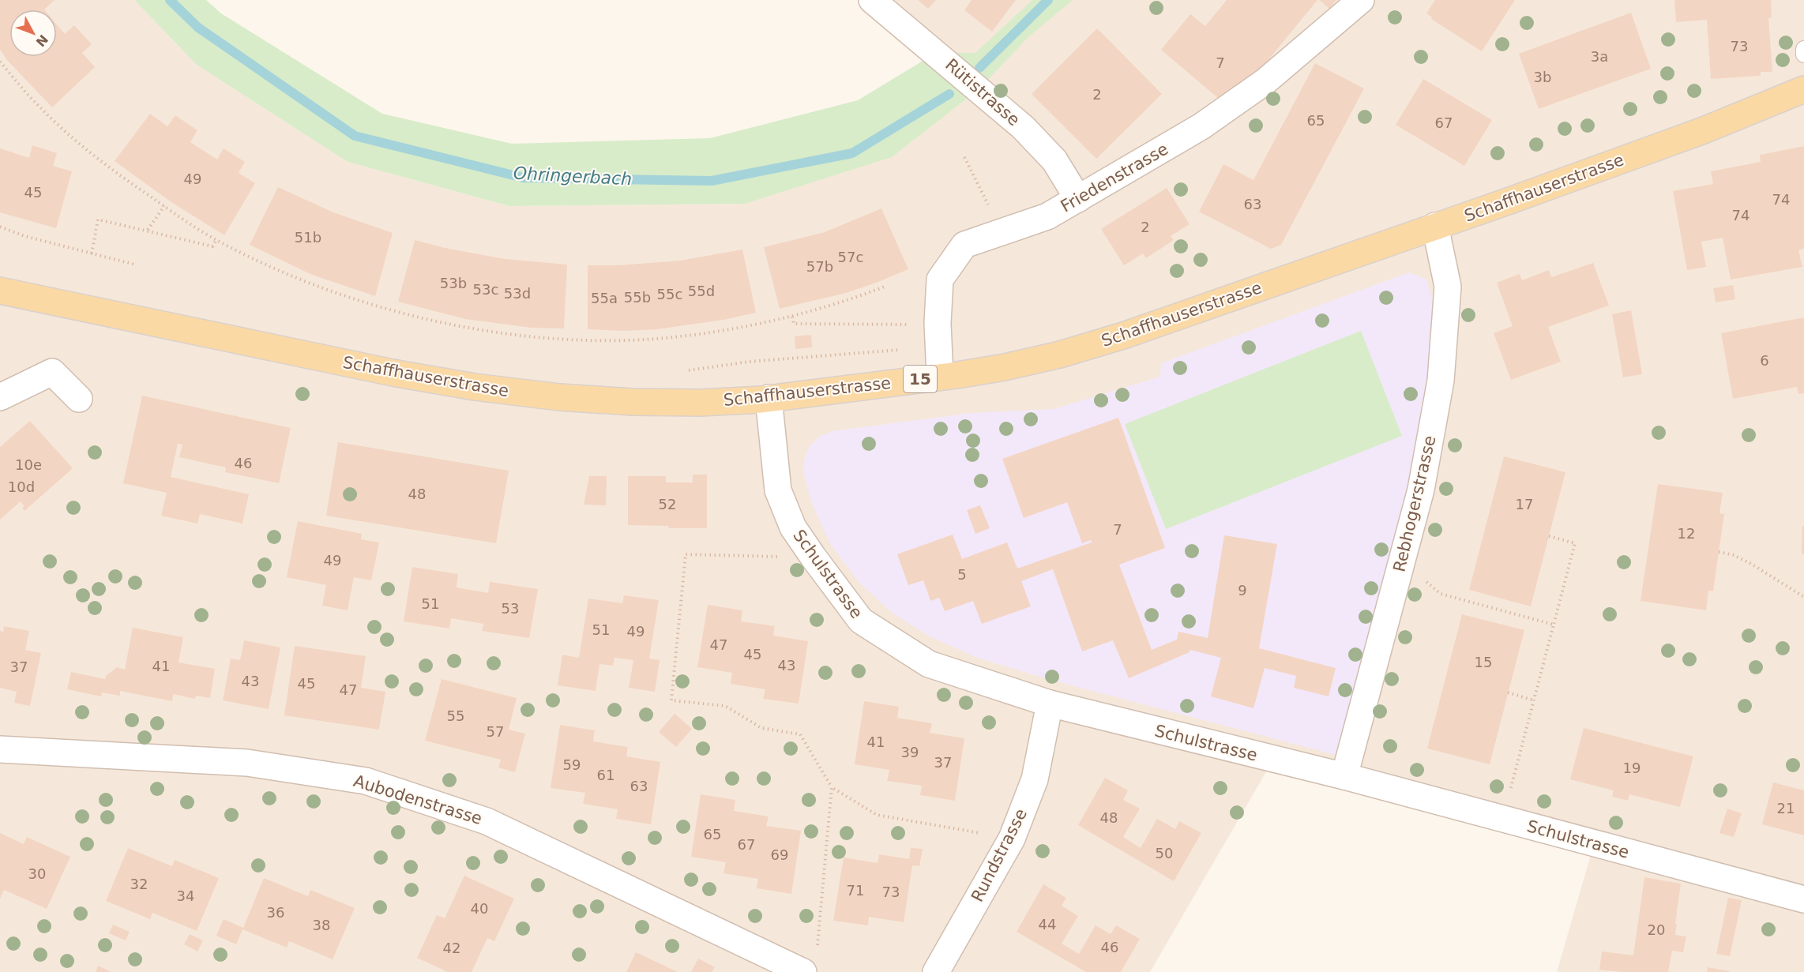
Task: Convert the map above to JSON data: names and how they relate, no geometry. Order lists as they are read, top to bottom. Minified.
{"streets":{"main road":["Schaffhauserstrasse","15"],"street":["Rütistrasse","Friedenstrasse","Rebhogerstrasse","Schulstrasse","Aubodenstrasse","Rundstrasse"]},"crossings":[["Rütistrasse","Friedenstrasse"],["Friedenstrasse","Schaffhauserstrasse"],["Schaffhauserstrasse","Rebhogerstrasse"],["Schaffhauserstrasse","Schulstrasse"],["Rebhogerstrasse","Schulstrasse"],["Schulstrasse","Rundstrasse"]],"water":["Ohringerbach"],"house_numbers":["73","3a","7","3b","2","65","67","49","45","74","63","74","2","51b","57c","57b","53b","53c","55d","53d","55c","55b","55a","6","46","10e","10d","48","52","17","7","12","49","5","9","51","53","51","49","47","45","15","43","41","37","43","45","47","55","57","41","39","37","59","19","61","63","21","48","65","67","50","69","30","32","71","73","34","40","36","44","38","20","46","42"],"north":"bottom right"}
